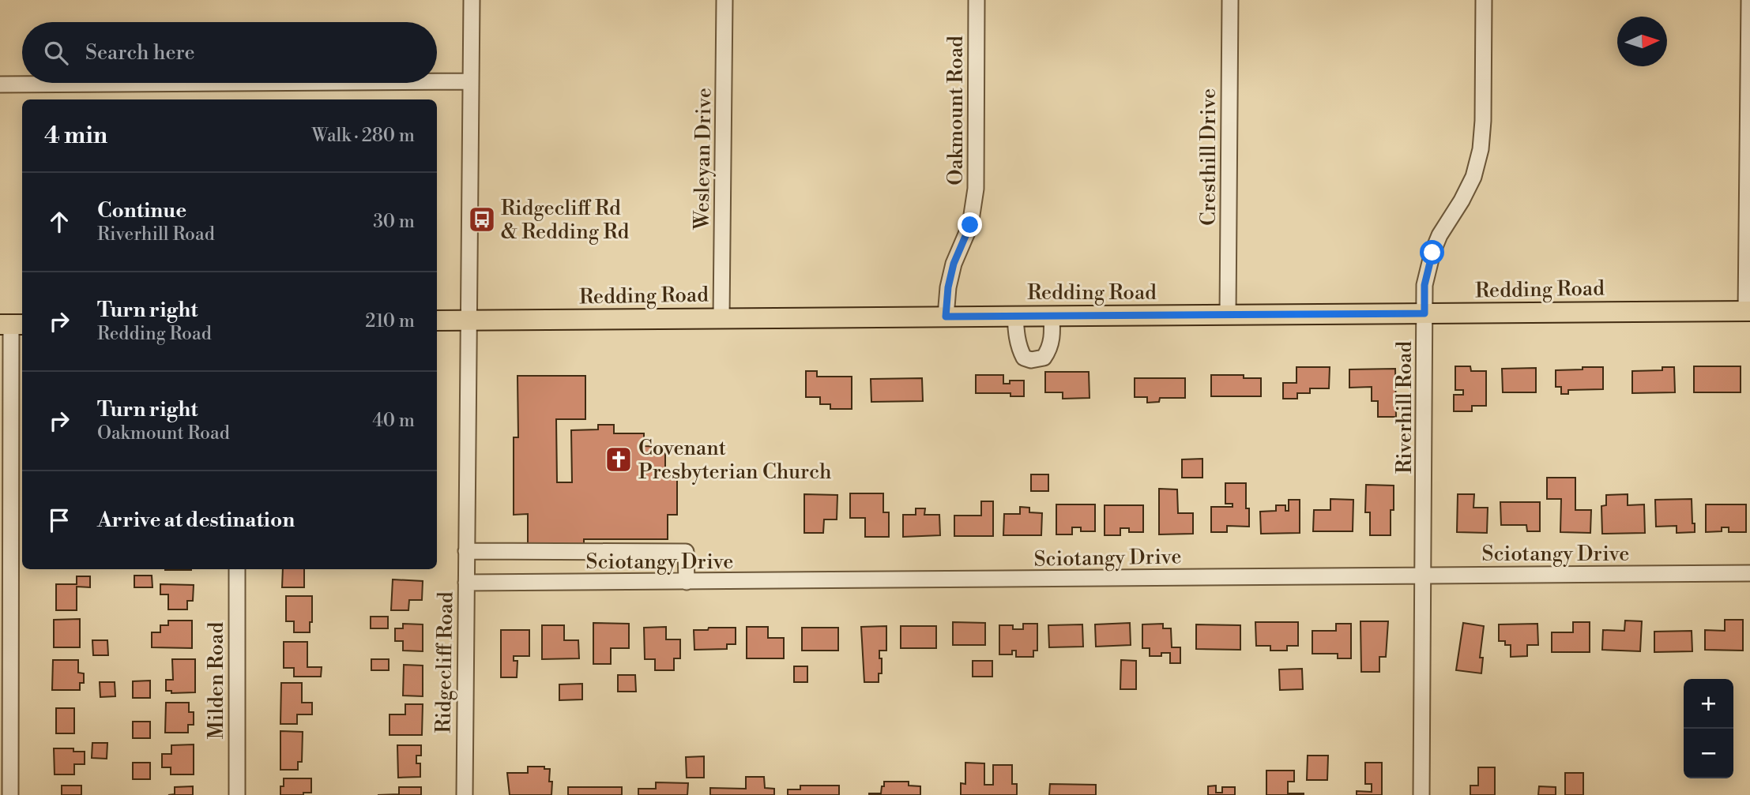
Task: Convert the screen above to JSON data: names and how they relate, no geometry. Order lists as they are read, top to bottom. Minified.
{"streets":{"main road":["Redding Road"],"street":["Oakmount Road","Cresthill Drive","Wesleyan Drive","Riverhill Road","Sciotangy Drive","Ridgecliff Road","Milden Road"]},"crossings":[["Oakmount Road","Redding Road"],["Cresthill Drive","Redding Road"],["Wesleyan Drive","Redding Road"],["Redding Road","Riverhill Road"],["Redding Road","Ridgecliff Road"],["Riverhill Road","Sciotangy Drive"],["Sciotangy Drive","Ridgecliff Road"]],"places":{"bus stop":["Ridgecliff Rd & Redding Rd"],"church":["Covenant Presbyterian Church"]},"north":"right","page":{"search":"Search here","heading":["4 min","Walk · 280 m"],"list":[["Continue","Riverhill Road","30 m"],["Turn right","Redding Road","210 m"],["Turn right","Oakmount Road","40 m"],"Arrive at destination"],"map_buttons":["+","−"]}}
